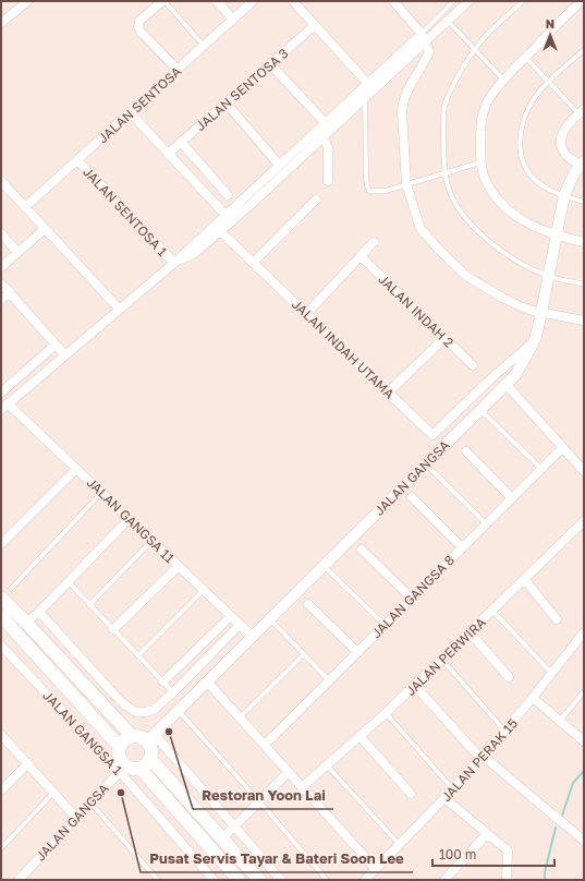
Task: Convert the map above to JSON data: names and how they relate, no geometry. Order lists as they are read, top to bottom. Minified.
{"streets":{"street":["JALAN SENTOSA 3","JALAN SENTOSA","JALAN SENTOSA 1","JALAN INDAH 2","JALAN INDAH UTAMA","JALAN GANGSA","JALAN GANGSA 11","JALAN GANGSA 8","JALAN PERWIRA","JALAN GANGSA 1","JALAN PERAK 15"]},"crossings":[["JALAN SENTOSA","JALAN SENTOSA 1"],["JALAN INDAH UTAMA","JALAN GANGSA"],["JALAN GANGSA","JALAN GANGSA 11"],["JALAN GANGSA","JALAN GANGSA 1"]],"places":["Restoran Yoon Lai","Pusat Servis Tayar & Bateri Soon Lee"],"scale_bar":"100 m","north":"top"}
